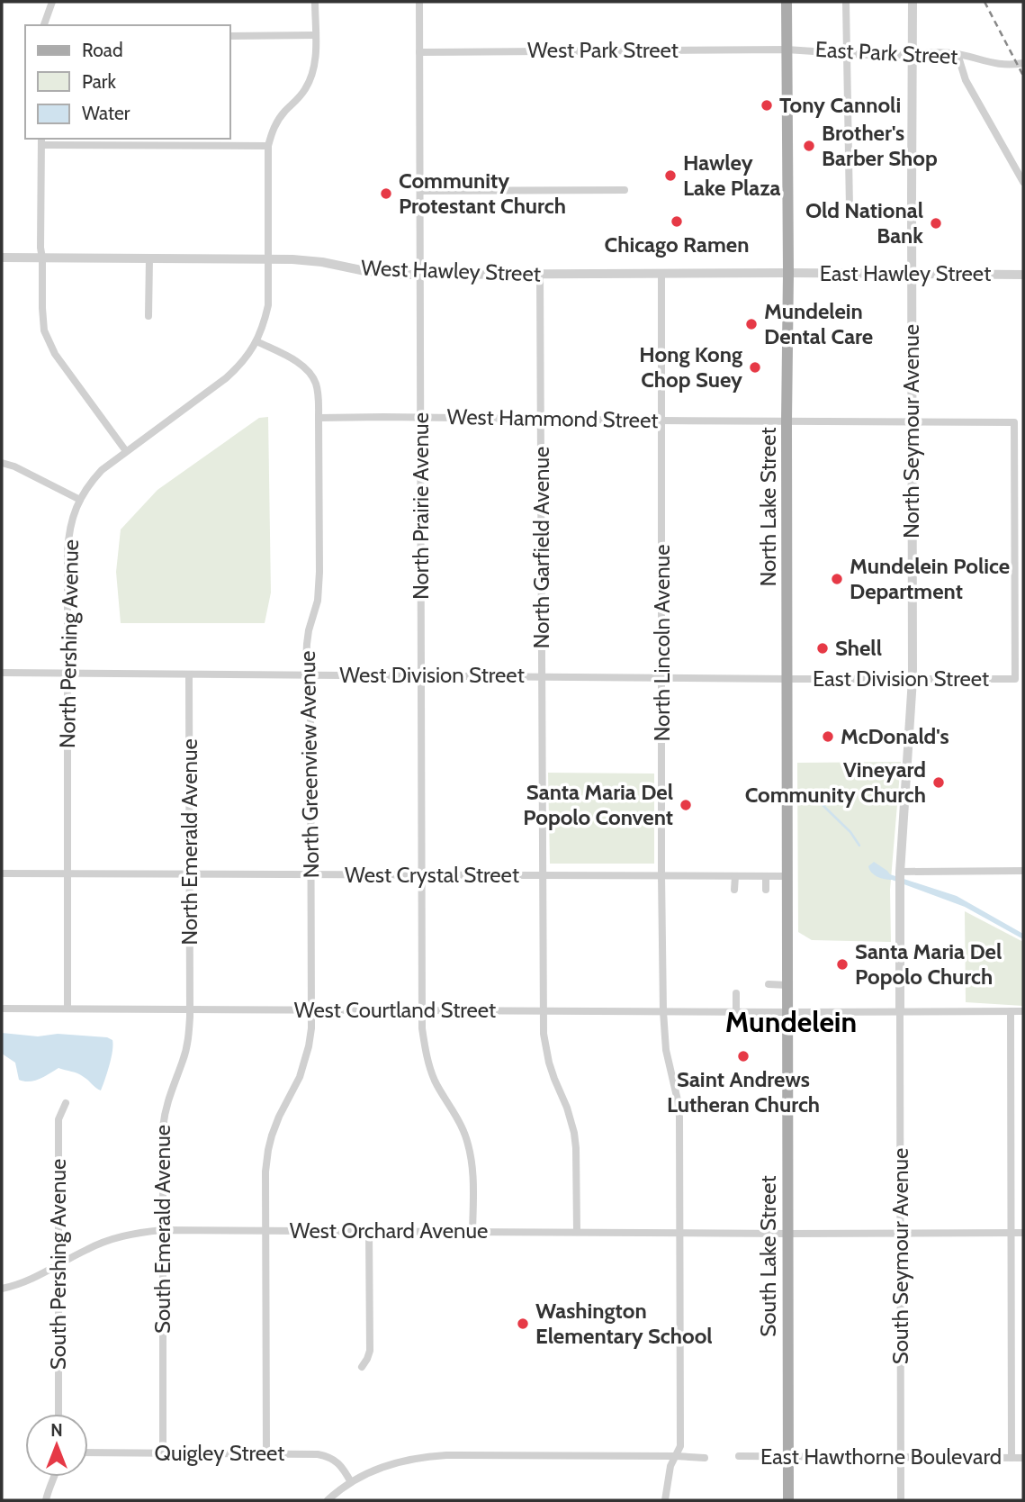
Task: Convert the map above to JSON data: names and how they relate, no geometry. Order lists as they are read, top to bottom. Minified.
{"streets":{"main road":["North Lake Street","South Lake Street"],"street":["West Park Street","East Park Street","West Hawley Street","East Hawley Street","West Hammond Street","North Seymour Avenue","North Prairie Avenue","North Garfield Avenue","North Lincoln Avenue","North Pershing Avenue","West Division Street","East Division Street","North Greenview Avenue","North Emerald Avenue","West Crystal Street","West Courtland Street","South Emerald Avenue","West Orchard Avenue","South Seymour Avenue","South Pershing Avenue","Quigley Street","East Hawthorne Boulevard"]},"crossings":[["West Park Street","East Park Street"],["West Park Street","North Prairie Avenue"],["West Park Street","North Lake Street"],["East Park Street","North Seymour Avenue"],["East Park Street","North Lake Street"],["West Hawley Street","East Hawley Street"],["West Hawley Street","North Prairie Avenue"],["West Hawley Street","North Lake Street"],["West Hawley Street","North Garfield Avenue"],["West Hawley Street","North Lincoln Avenue"],["East Hawley Street","North Seymour Avenue"],["East Hawley Street","North Lake Street"],["West Hammond Street","North Seymour Avenue"],["West Hammond Street","North Prairie Avenue"],["West Hammond Street","North Lake Street"],["West Hammond Street","North Garfield Avenue"],["West Hammond Street","North Lincoln Avenue"],["West Hammond Street","East Division Street"],["West Hammond Street","North Greenview Avenue"],["North Seymour Avenue","East Division Street"],["North Seymour Avenue","West Courtland Street"],["North Seymour Avenue","South Seymour Avenue"],["North Prairie Avenue","West Division Street"],["North Prairie Avenue","West Crystal Street"],["North Prairie Avenue","West Courtland Street"],["North Prairie Avenue","West Orchard Avenue"],["North Lake Street","West Division Street"],["North Lake Street","East Division Street"],["North Lake Street","West Crystal Street"],["North Lake Street","West Courtland Street"],["North Lake Street","South Lake Street"],["North Garfield Avenue","West Division Street"],["North Garfield Avenue","West Crystal Street"],["North Garfield Avenue","West Courtland Street"],["North Garfield Avenue","West Orchard Avenue"],["North Lincoln Avenue","West Division Street"],["North Lincoln Avenue","West Crystal Street"],["North Lincoln Avenue","West Courtland Street"],["North Lincoln Avenue","West Orchard Avenue"],["North Pershing Avenue","West Division Street"],["North Pershing Avenue","West Crystal Street"],["North Pershing Avenue","West Courtland Street"],["West Division Street","East Division Street"],["West Division Street","North Greenview Avenue"],["West Division Street","North Emerald Avenue"],["North Greenview Avenue","West Crystal Street"],["North Greenview Avenue","West Courtland Street"],["North Greenview Avenue","West Orchard Avenue"],["North Greenview Avenue","Quigley Street"],["North Emerald Avenue","West Crystal Street"],["North Emerald Avenue","West Courtland Street"],["North Emerald Avenue","South Emerald Avenue"],["West Courtland Street","South Emerald Avenue"],["West Courtland Street","South Lake Street"],["West Courtland Street","South Seymour Avenue"],["South Emerald Avenue","West Orchard Avenue"],["South Emerald Avenue","Quigley Street"],["West Orchard Avenue","South Lake Street"],["West Orchard Avenue","South Seymour Avenue"],["West Orchard Avenue","South Pershing Avenue"],["South Lake Street","East Hawthorne Boulevard"],["South Seymour Avenue","East Hawthorne Boulevard"]],"districts":["Mundelein"],"places":["Tony Cannoli","Brother's Barber Shop","Hawley Lake Plaza","Community Protestant Church","Chicago Ramen","Old National Bank","Mundelein Dental Care","Hong Kong Chop Suey","Mundelein Police Department","Shell","McDonald's","Vineyard Community Church","Santa Maria Del Popolo Convent","Santa Maria Del Popolo Church","Saint Andrews Lutheran Church","Washington Elementary School"],"legend":["Road","Park","Water"],"north":"top"}
